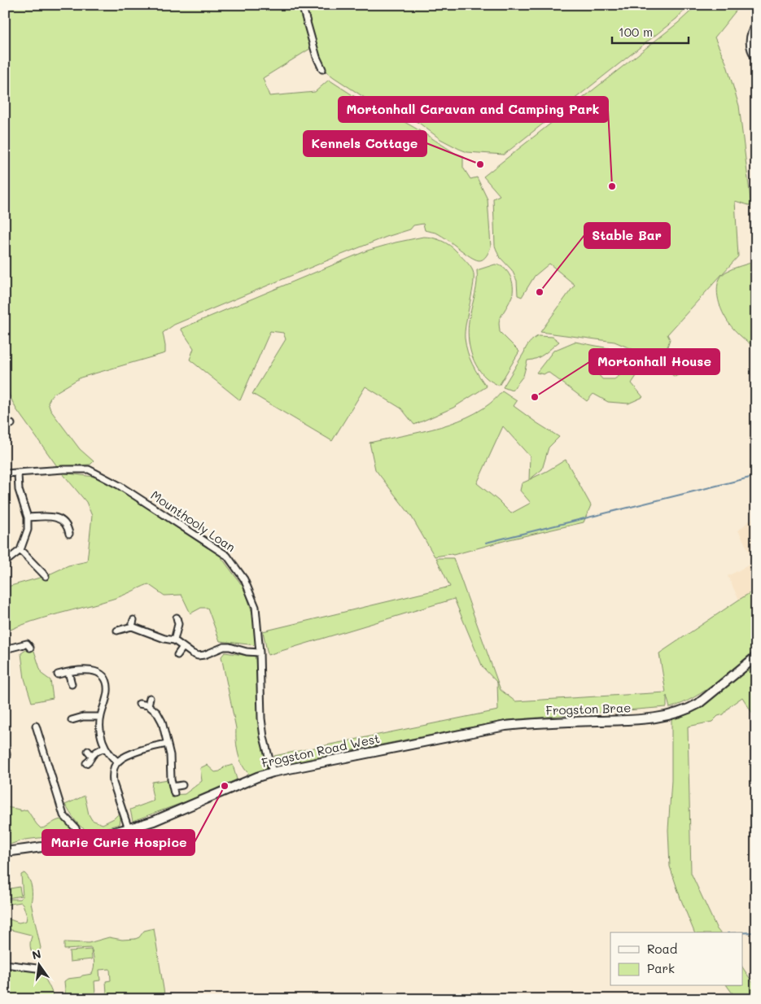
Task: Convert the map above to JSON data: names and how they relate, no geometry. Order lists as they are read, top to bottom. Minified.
{"streets":{"main road":["Frogston Brae","Frogston Road West"],"street":["Mounthooly Loan"]},"crossings":[["Mounthooly Loan","Frogston Road West"],["Frogston Brae","Frogston Road West"]],"places":["Kennels Cottage","Mortonhall Caravan and Camping Park","Stable Bar","Mortonhall House","Marie Curie Hospice"],"legend":["Road","Park"],"scale_bar":"100 m","north":"top"}
